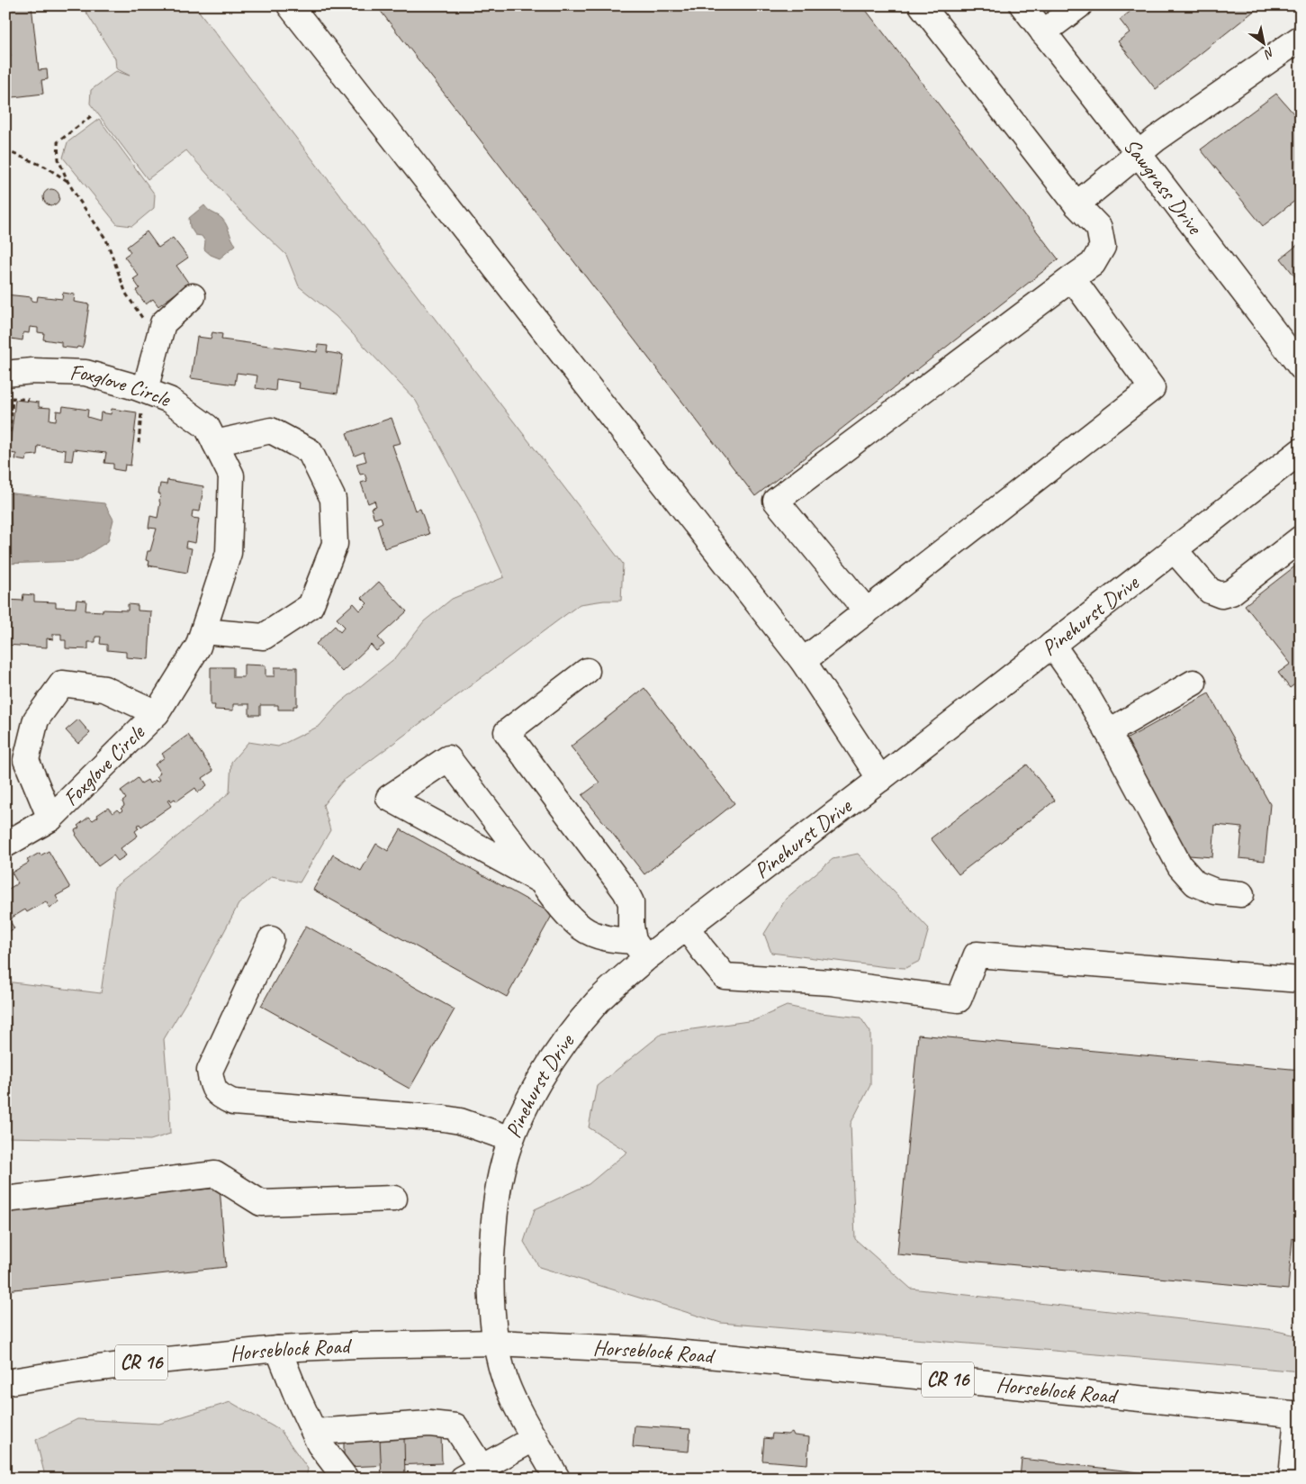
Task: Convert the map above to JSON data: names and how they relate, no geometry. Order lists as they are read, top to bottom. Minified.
{"streets":{"street":["Sawgrass Drive","Foxglove Circle","Pinehurst Drive","Horseblock Road","CR 16"]},"crossings":[["Pinehurst Drive","Horseblock Road"]],"north":"bottom right"}
